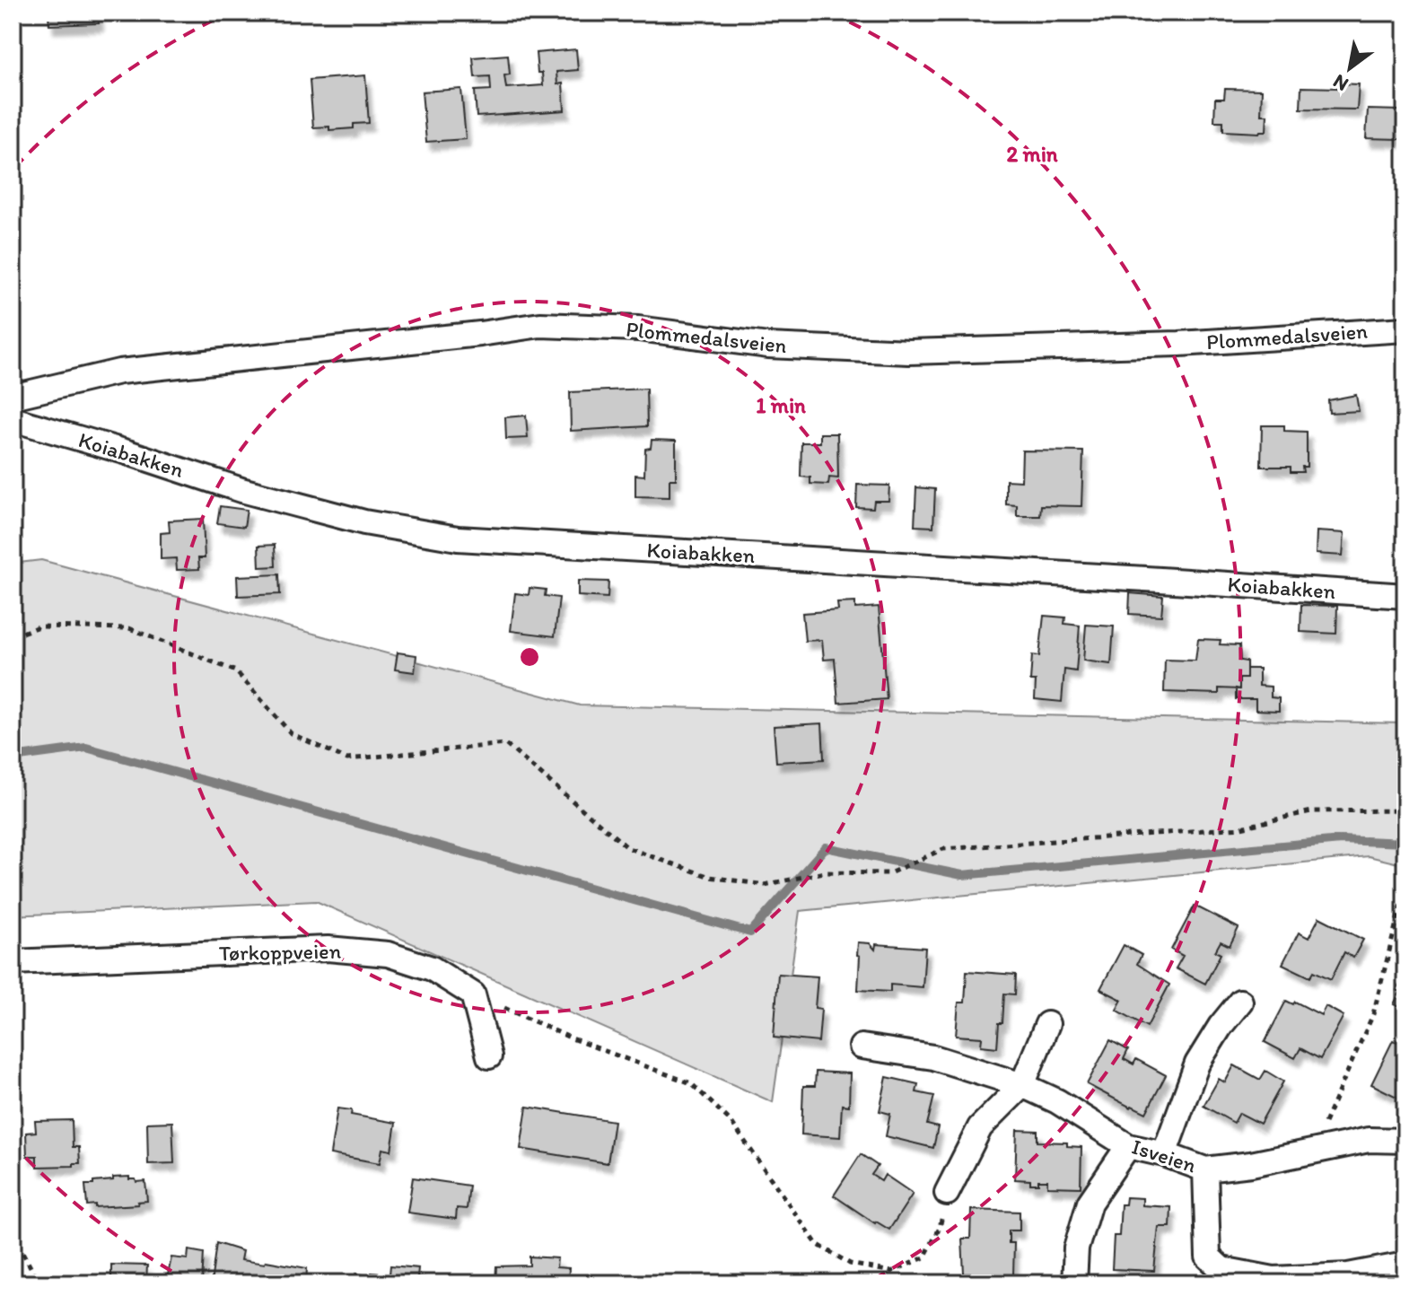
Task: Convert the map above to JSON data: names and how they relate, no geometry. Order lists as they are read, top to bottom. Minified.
{"streets":{"street":["Plommedalsveien","Koiabakken","Tørkoppveien","Isveien"]},"north":"bottom left","rings":["2 min","1 min"]}
